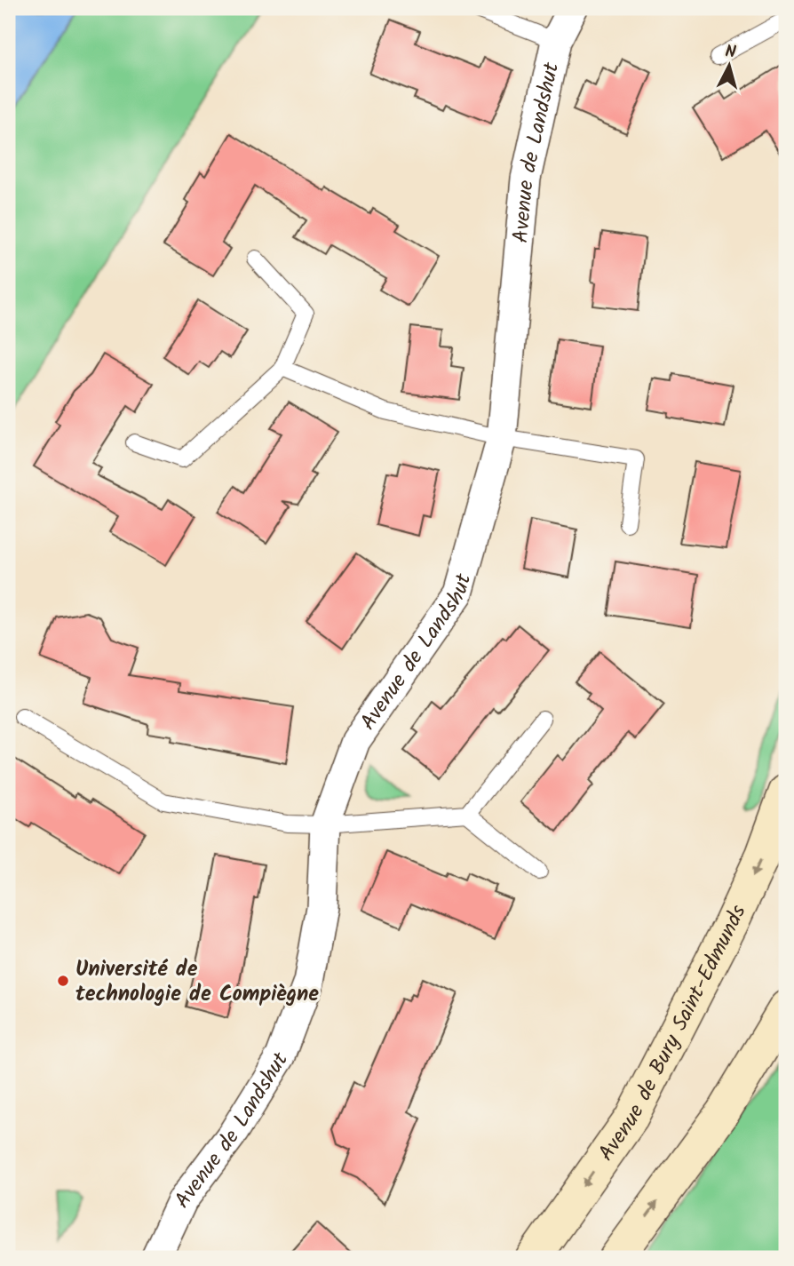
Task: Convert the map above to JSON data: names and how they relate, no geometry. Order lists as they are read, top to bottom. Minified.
{"streets":{"main road":["Avenue de Bury Saint-Edmunds"],"street":["Avenue de Landshut"]},"places":["Université de technologie de Compiègne"],"north":"top"}
